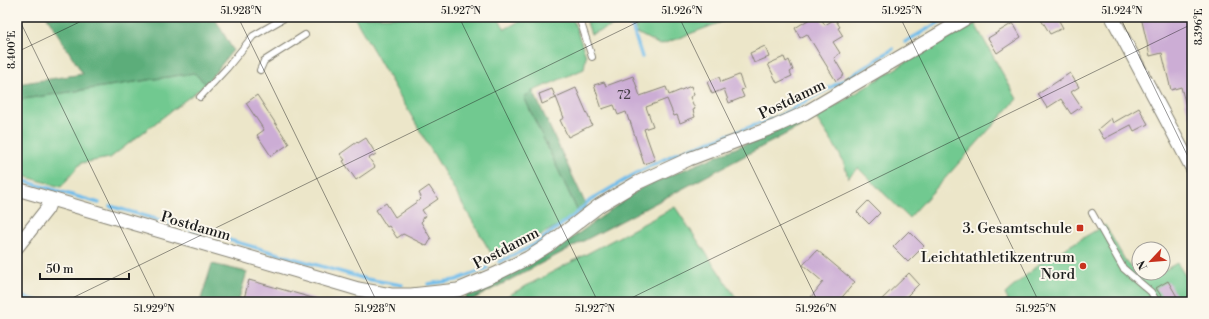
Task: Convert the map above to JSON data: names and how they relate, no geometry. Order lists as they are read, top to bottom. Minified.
{"streets":{"street":["Postdamm"]},"places":{"transit":["3. Gesamtschule"],"other":["Leichtathletikzentrum Nord"]},"house_numbers":["72"],"scale_bar":"50 m","north":"bottom left","coordinates":["51.928°N","51.927°N","51.926°N","51.925°N","51.924°N","8.396°E","8.400°E","51.929°N"]}
